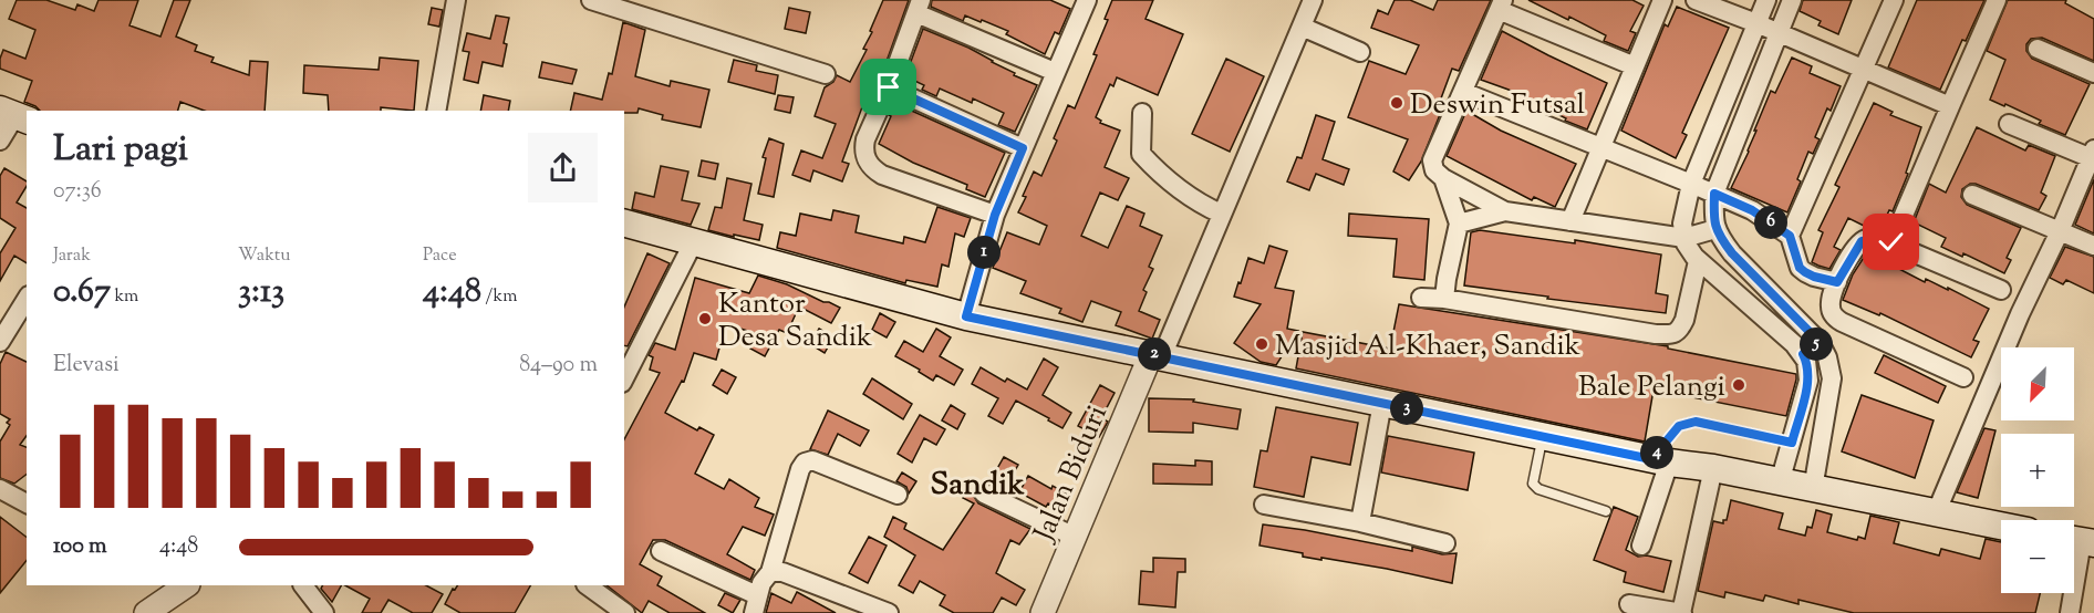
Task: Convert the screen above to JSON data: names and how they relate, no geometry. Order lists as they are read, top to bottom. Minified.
{"streets":{"street":["Jalan Biduri"]},"districts":["Sandik"],"places":["Deswin Futsal","Kantor Desa Sandik","Masjid Al-Khaer, Sandik","Bale Pelangi"],"north":"bottom left","page":{"heading":["Lari pagi","07:36"],"pins":["6","1","5","2","3","4"],"stats":[["Jarak","0.67 km"],["Waktu","3:13"],["Pace","4:48 /km"]],"chart":["Elevasi","84–90 m"],"map_buttons":["+","−"],"list":[{"name":"100 m","note":"4:48"}]}}
